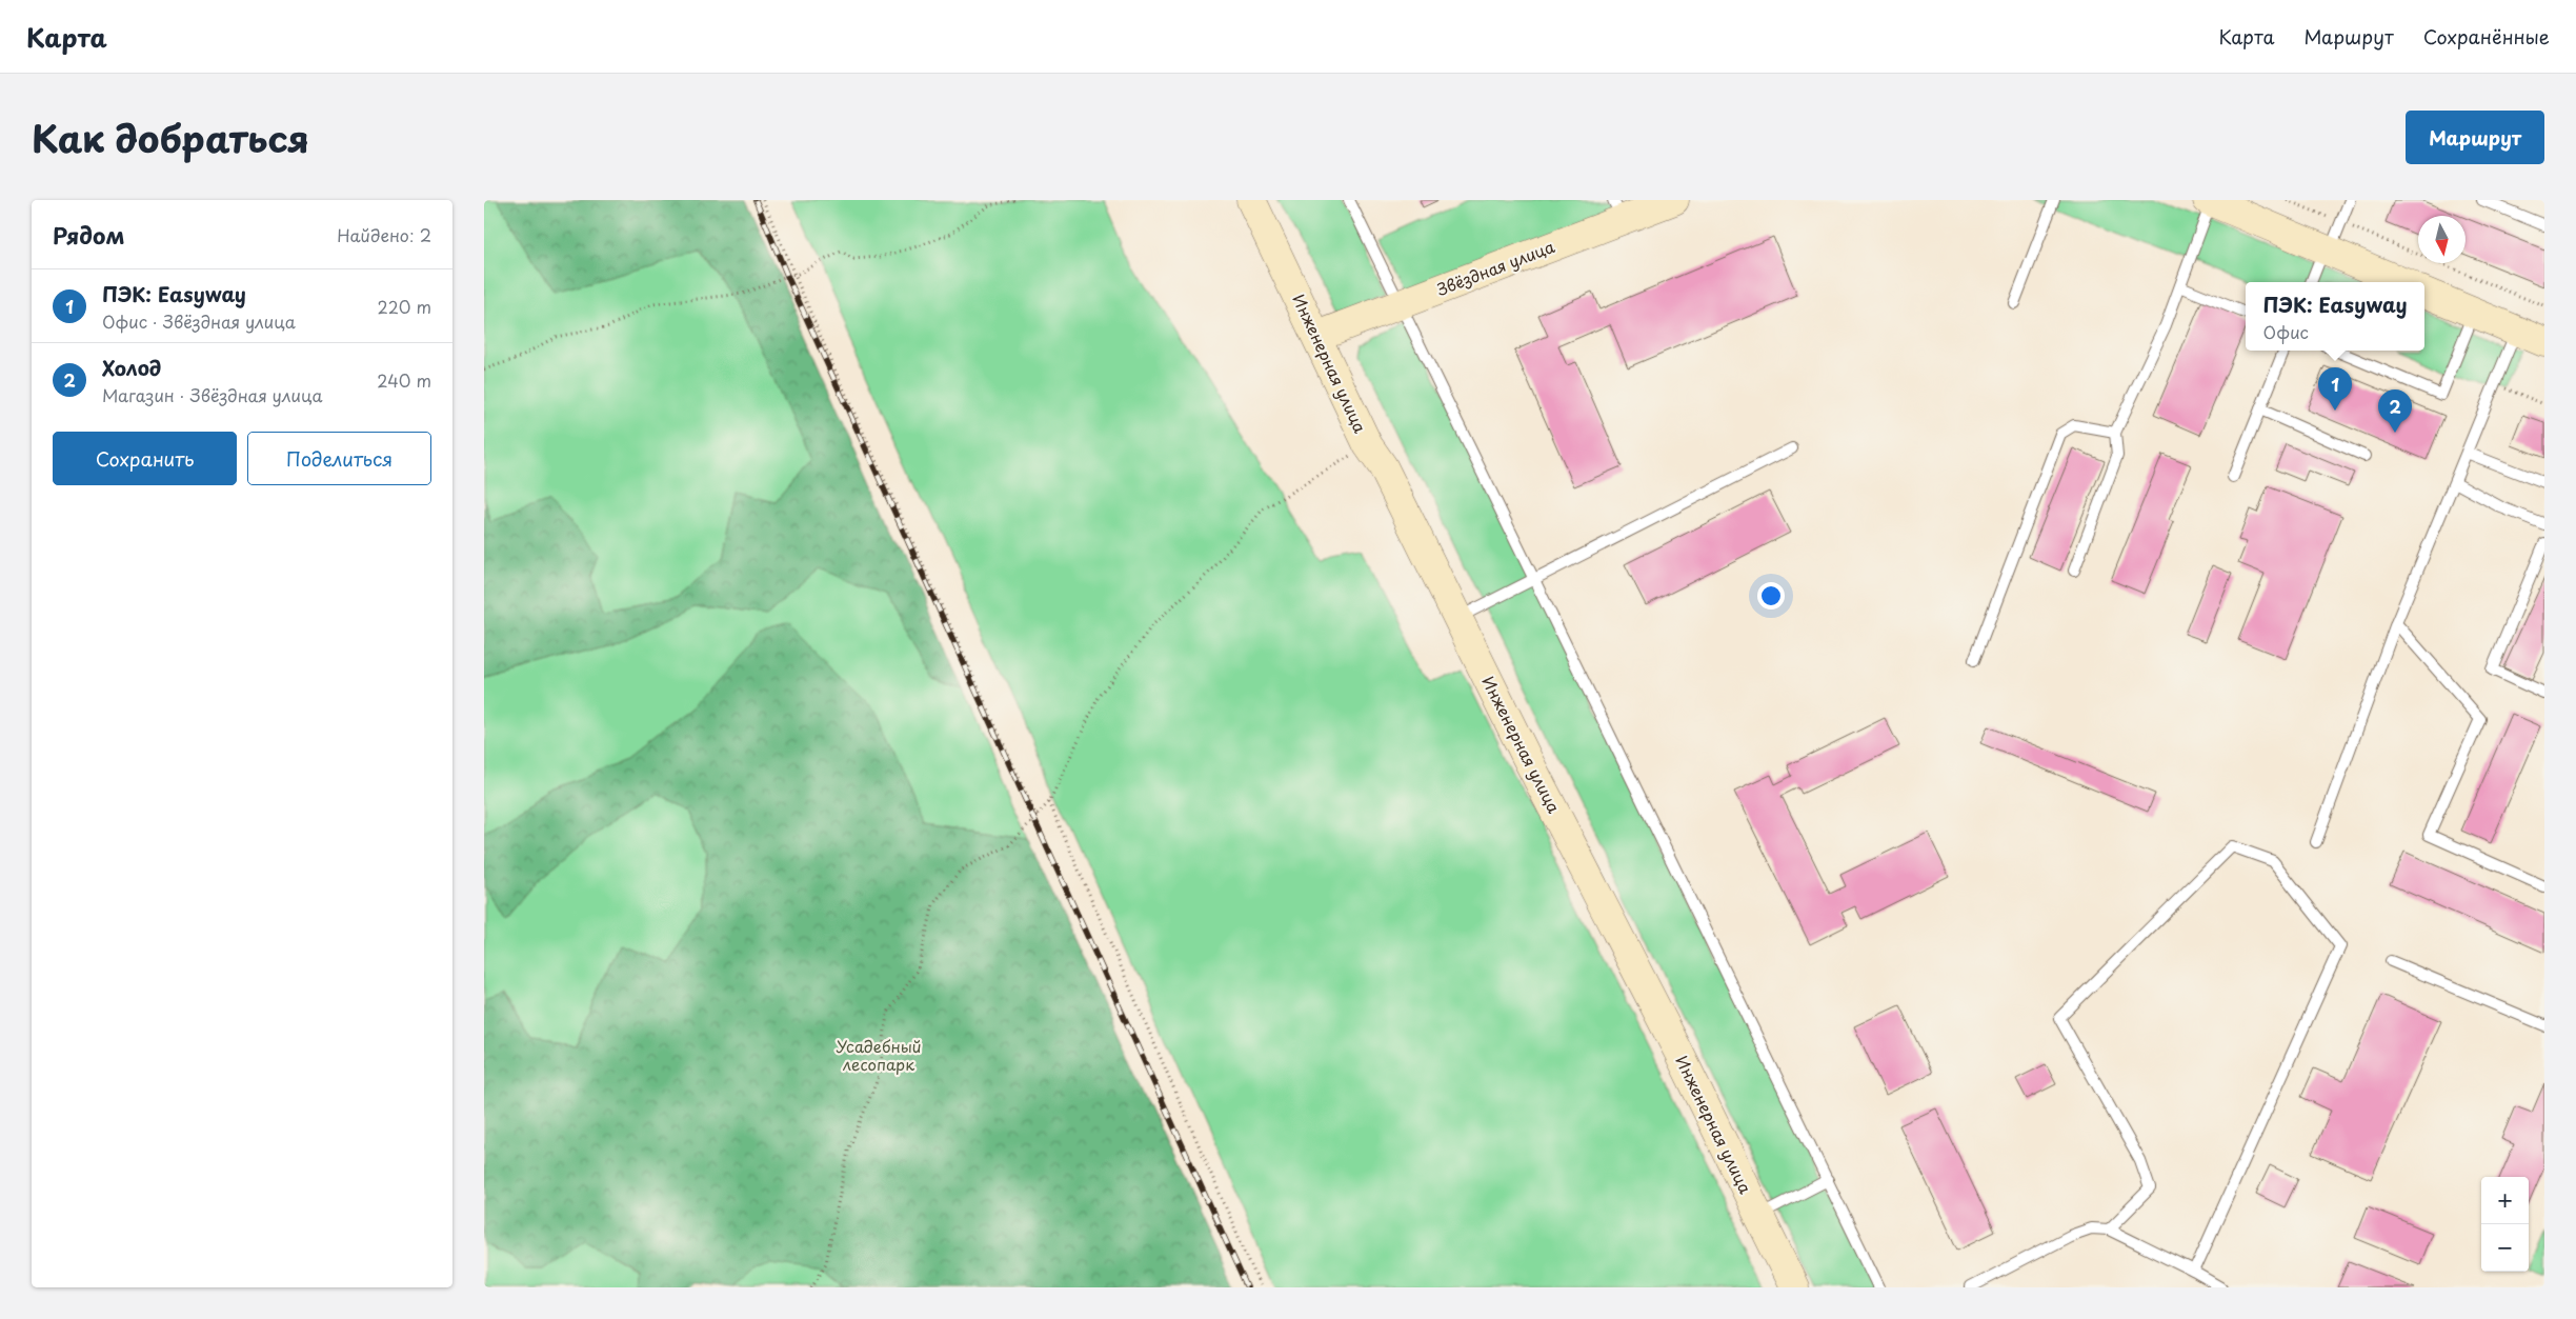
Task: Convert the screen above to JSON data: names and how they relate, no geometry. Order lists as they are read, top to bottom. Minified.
{"streets":{"main road":["Звёздная улица","Инженерная улица"]},"crossings":[["Звёздная улица","Инженерная улица"]],"parks":["Усадебный лесопарк"],"north":"bottom","page":{"header":"Карта","nav":["Карта","Маршрут","Сохранённые"],"title":"Как добраться","buttons":["Маршрут",["Сохранить","Поделиться"]],"heading":["Рядом","Найдено: 2"],"list":[{"mark":"1","name":"ПЭК: Easyway","note":"Офис · Звёздная улица","value":"220 m"},{"mark":"2","name":"Холод","note":"Магазин · Звёздная улица","value":"240 m"}],"popup":["ПЭК: Easyway","Офис"],"pins":["1","2"],"map_buttons":["+","−"]}}
